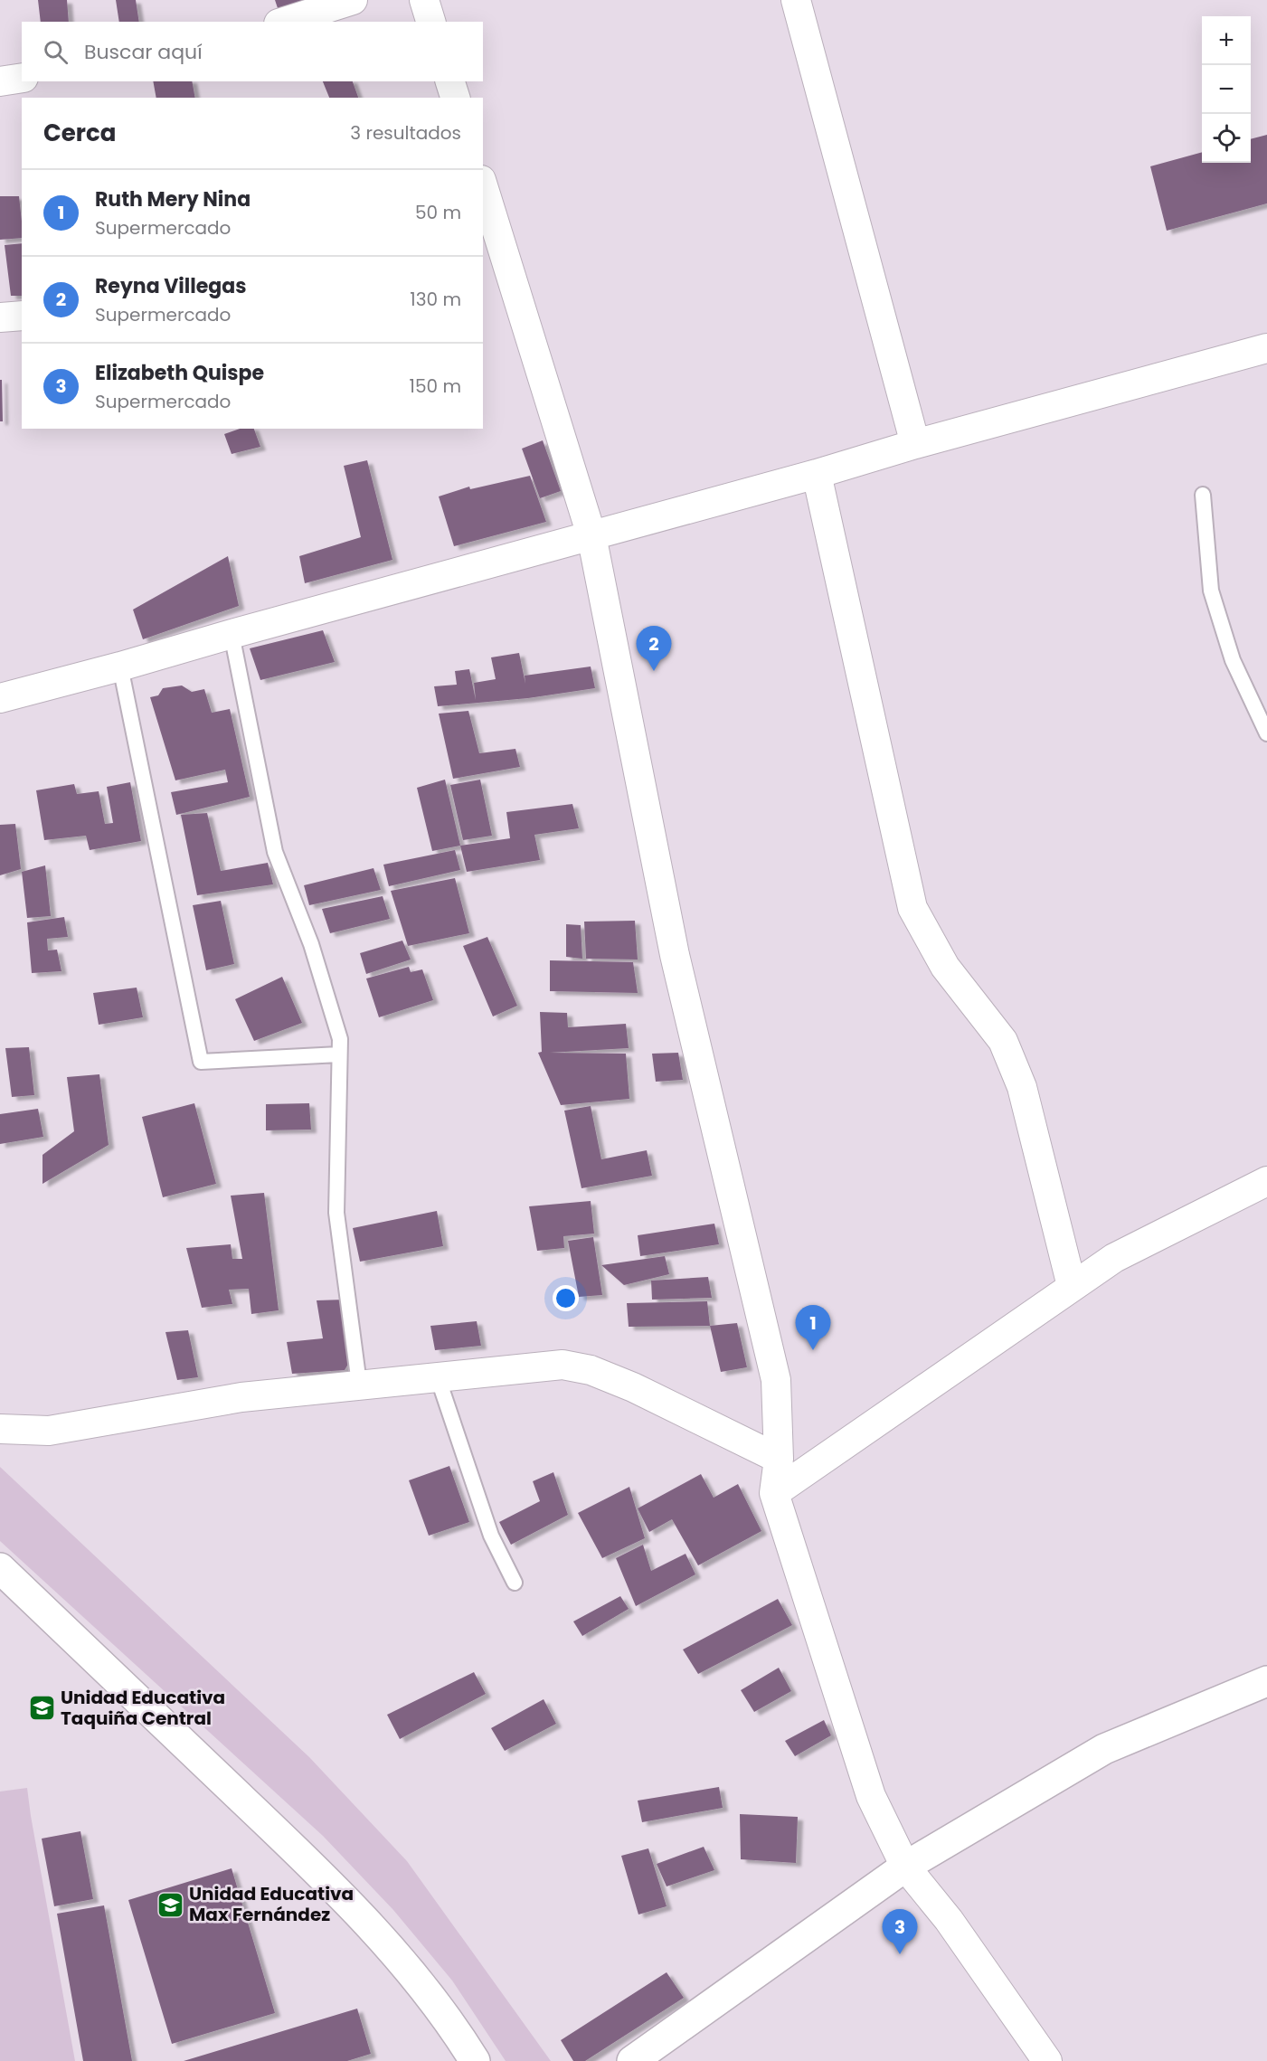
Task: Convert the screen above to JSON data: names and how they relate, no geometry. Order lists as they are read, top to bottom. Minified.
{"places":{"school or university":["Unidad Educativa Taquiña Central","Unidad Educativa Max Fernández"]},"page":{"map_buttons":["+","−"],"search":"Buscar aquí","heading":["Cerca","3 resultados"],"list":[{"mark":"1","name":"Ruth Mery Nina","note":"Supermercado","value":"50 m"},{"mark":"2","name":"Reyna Villegas","note":"Supermercado","value":"130 m"},{"mark":"3","name":"Elizabeth Quispe","note":"Supermercado","value":"150 m"}],"pins":["2","1","3"]}}
